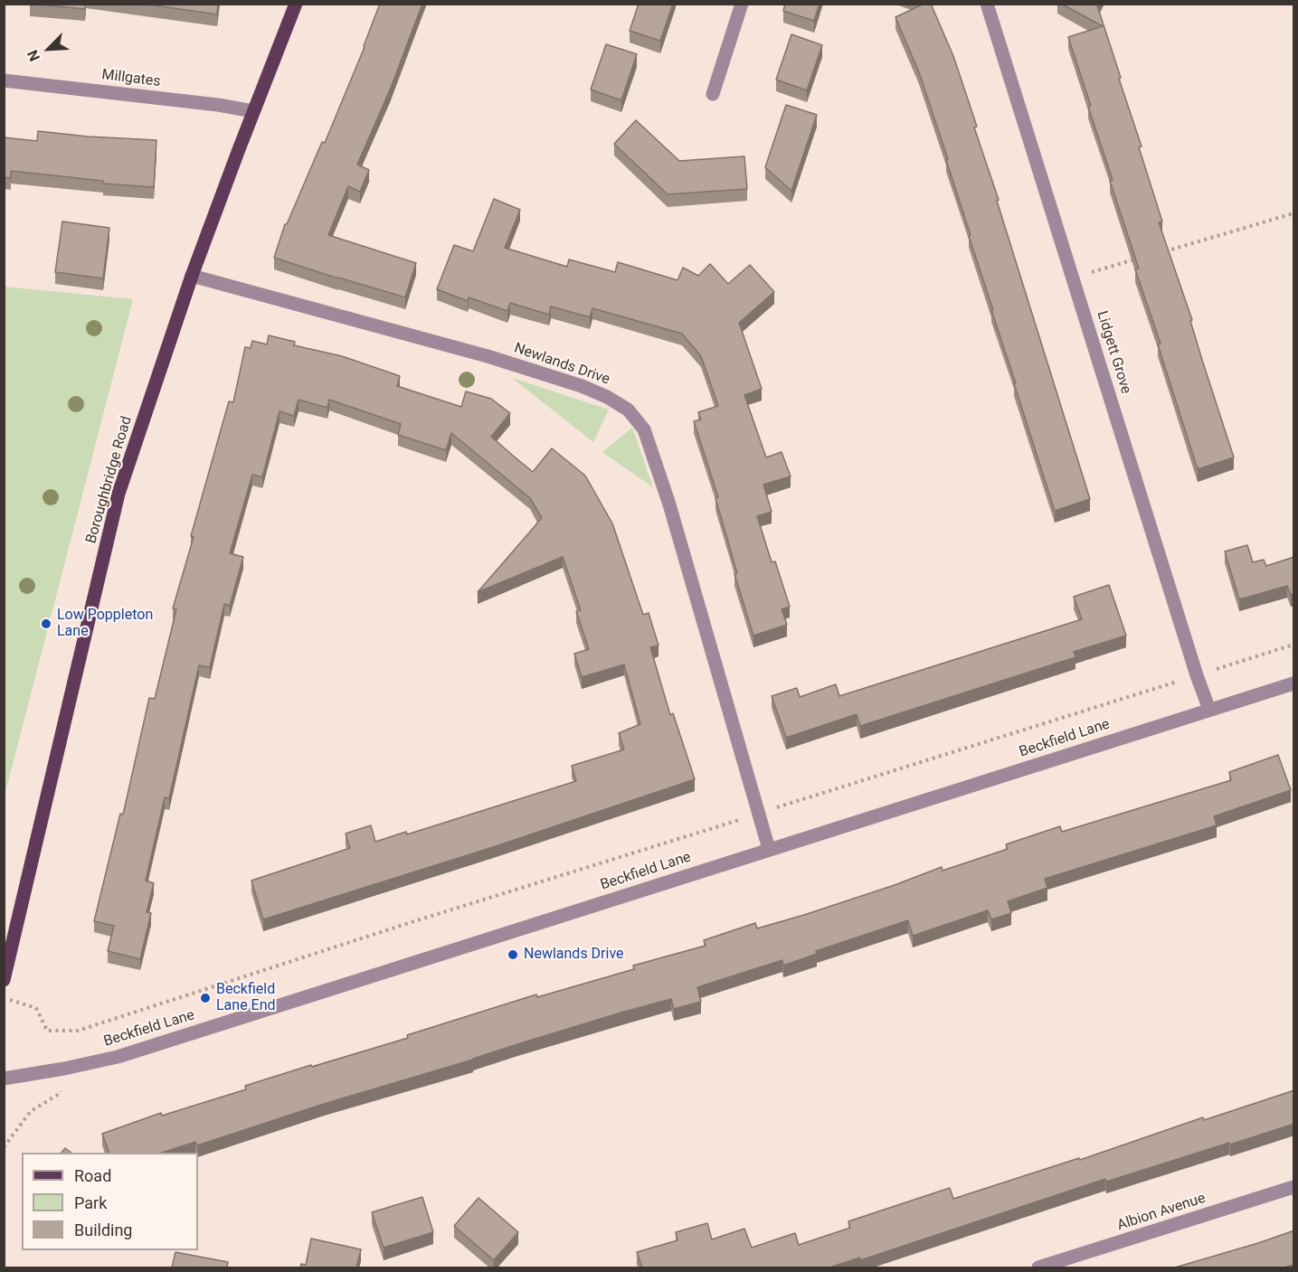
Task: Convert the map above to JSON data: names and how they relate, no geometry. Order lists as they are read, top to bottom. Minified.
{"streets":{"main road":["Boroughbridge Road"],"street":["Millgates","Lidgett Grove","Newlands Drive","Beckfield Lane","Albion Avenue"]},"crossings":[["Millgates","Boroughbridge Road"],["Lidgett Grove","Beckfield Lane"],["Newlands Drive","Boroughbridge Road"],["Newlands Drive","Beckfield Lane"]],"places":["Low Poppleton Lane","Newlands Drive","Beckfield Lane End"],"legend":["Road","Park","Building"],"north":"bottom left"}
